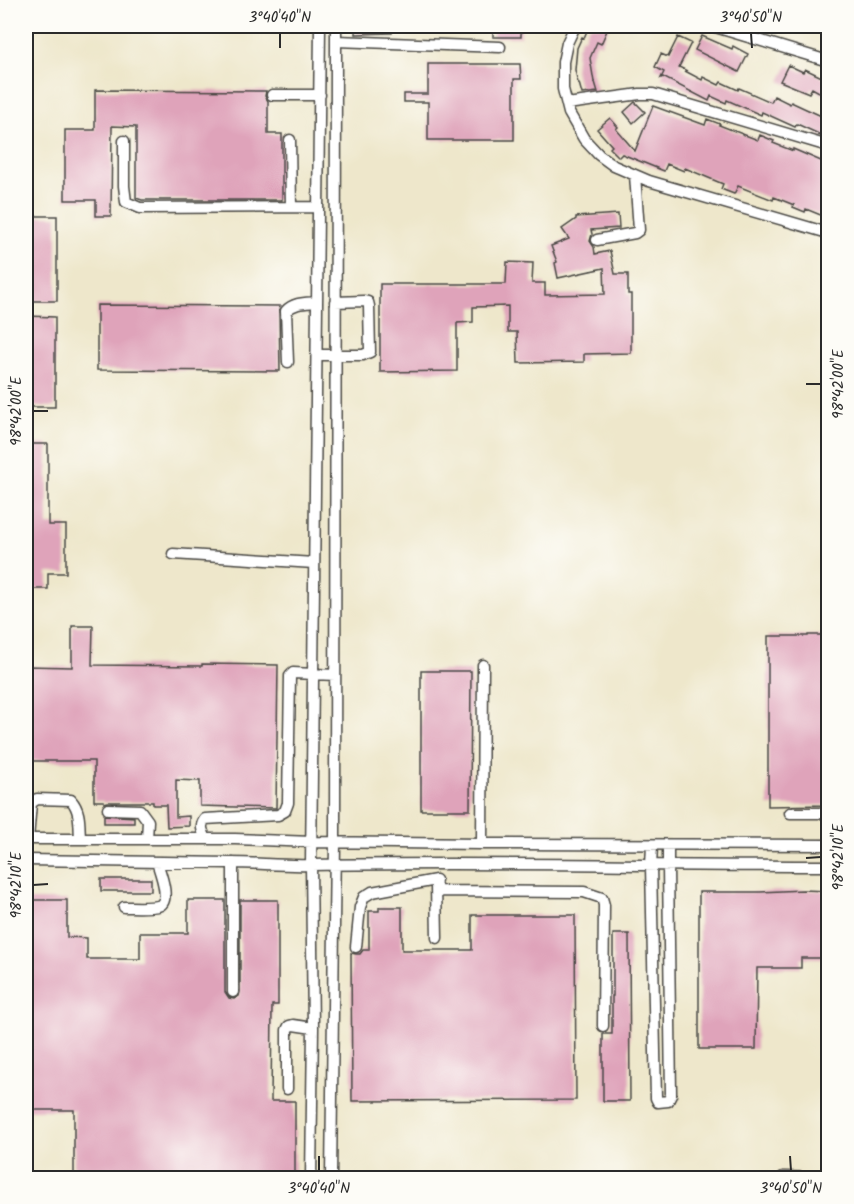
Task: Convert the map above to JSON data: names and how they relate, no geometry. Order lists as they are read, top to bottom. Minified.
{"coordinates":["3°40'40\"N","3°40'50\"N","98°42'00\"E","98°42'10\"E"]}
